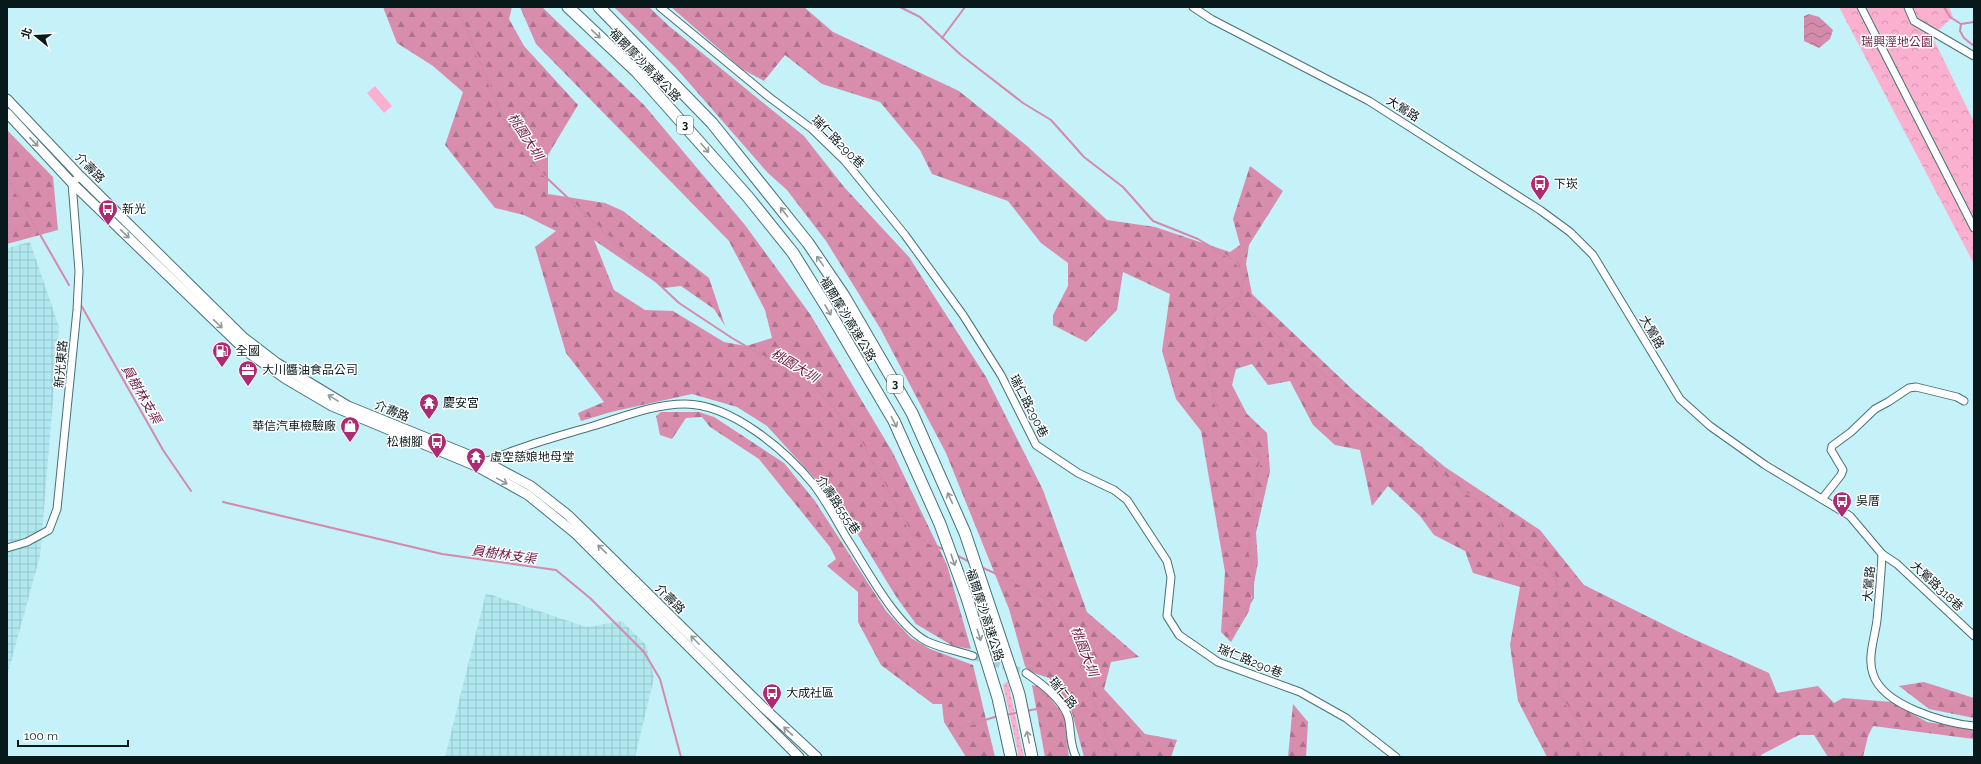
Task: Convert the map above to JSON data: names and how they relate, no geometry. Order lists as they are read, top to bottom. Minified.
{"streets":{"highway":["福爾摩沙高速公路","3"],"main road":["介壽路"],"street":["大鶯路","瑞仁路290巷","新光東路","介壽路555巷","大鶯路318巷","瑞仁路"]},"crossings":[["大鶯路","大鶯路318巷"],["介壽路","新光東路"],["介壽路","介壽路555巷"]],"water":["桃園大圳","員樹林支渠"],"parks":["瑞興溼地公園"],"places":{"bus stop":["下崁","新光","松樹腳","吳厝","大成社區"],"fuel station":["全國"],"office":["大川醬油食品公司"],"temple":["慶安宮","虛空慈娘地母堂"],"shop":["華信汽車檢驗廠"]},"scale_bar":"100 m","north":"left"}
